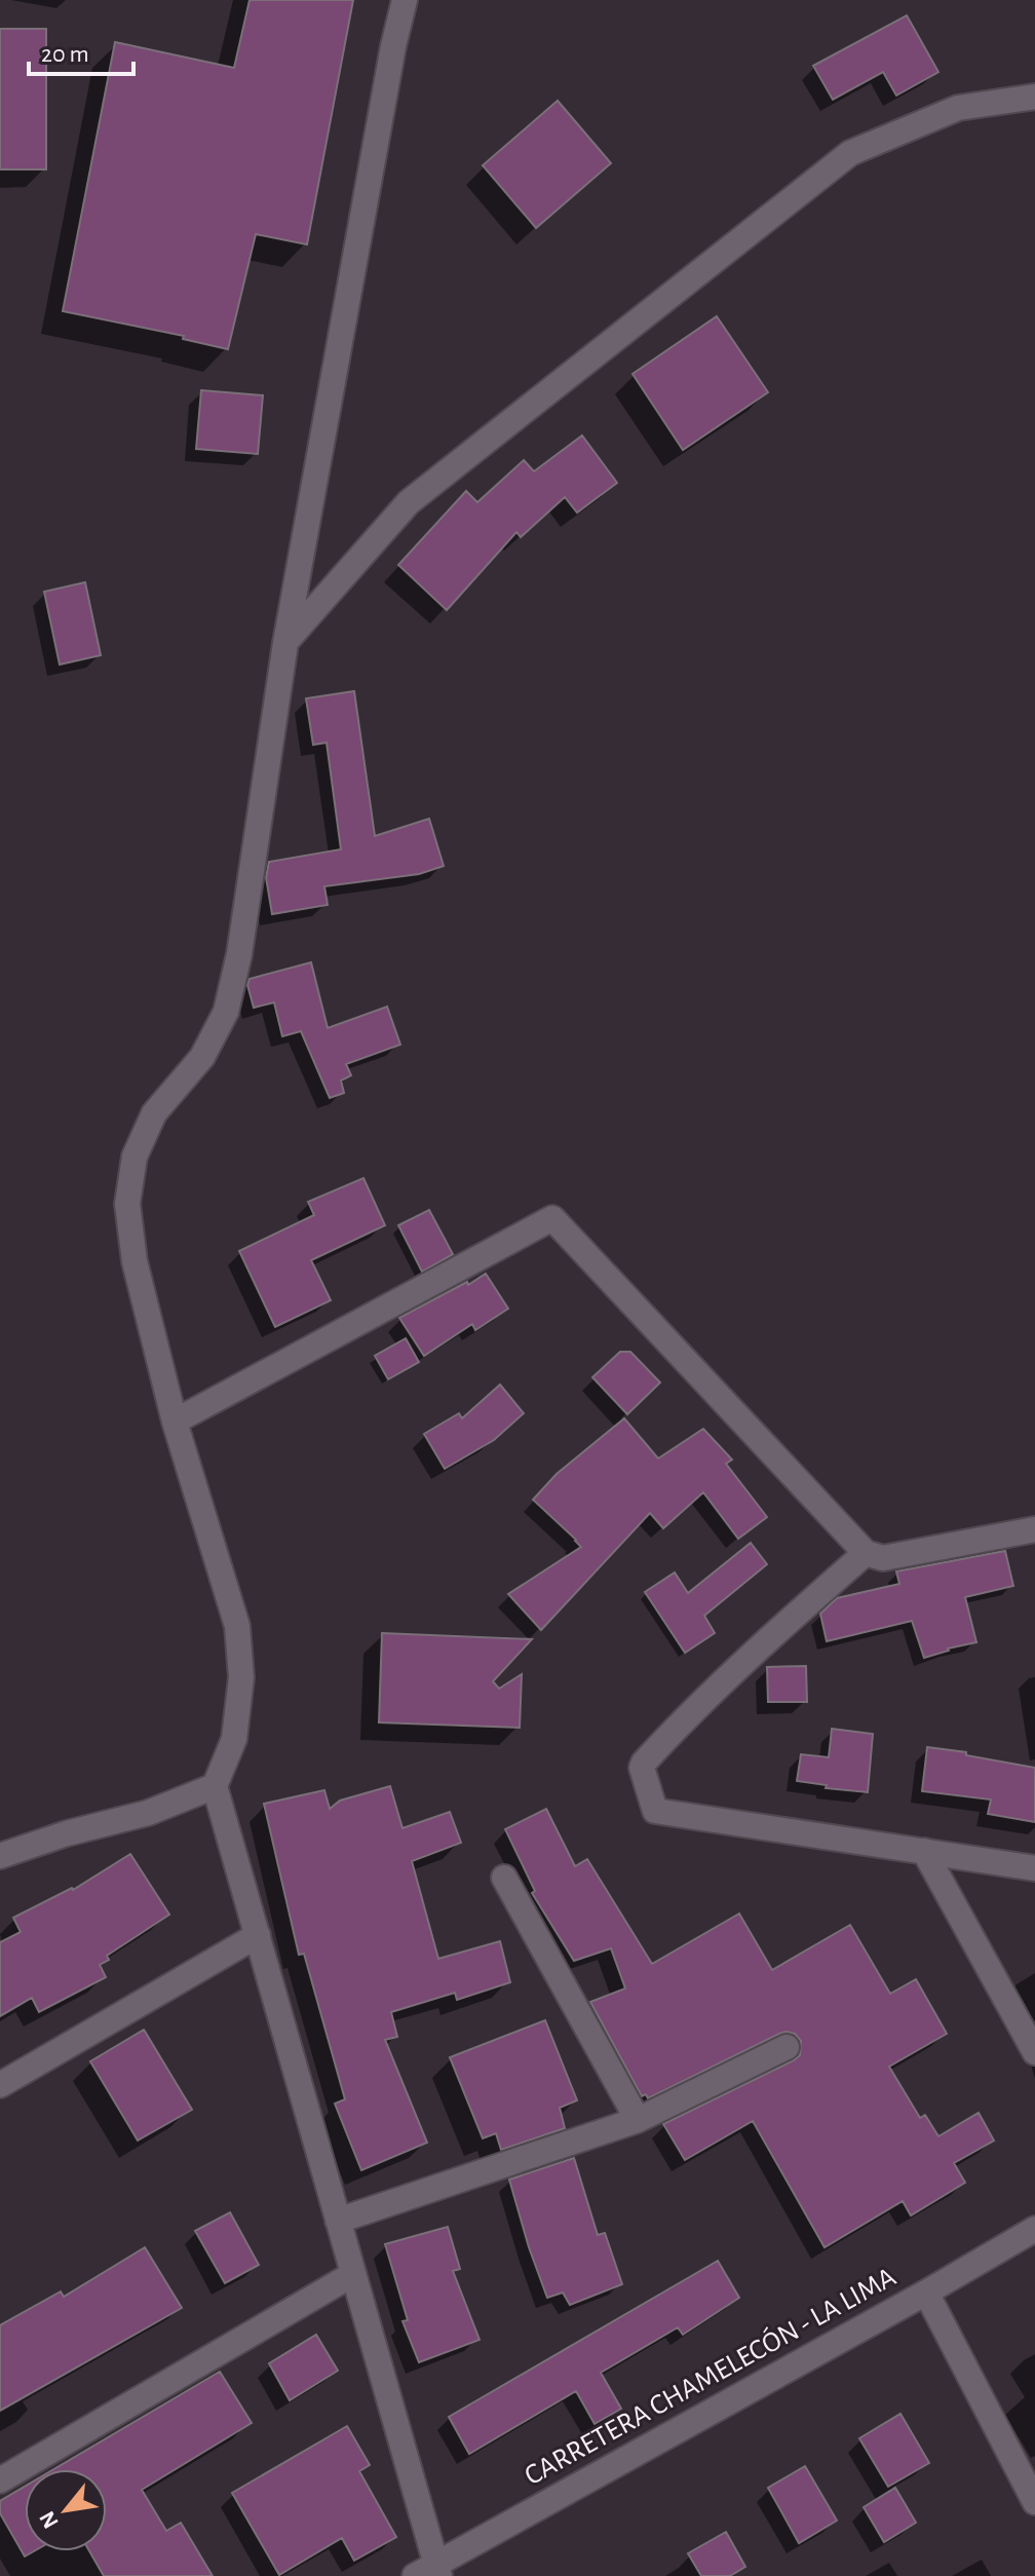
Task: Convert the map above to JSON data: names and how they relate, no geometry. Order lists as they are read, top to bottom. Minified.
{"streets":{"street":["CARRETERA CHAMELECÓN - LA LIMA"]},"scale_bar":"20 m","north":"bottom left"}
